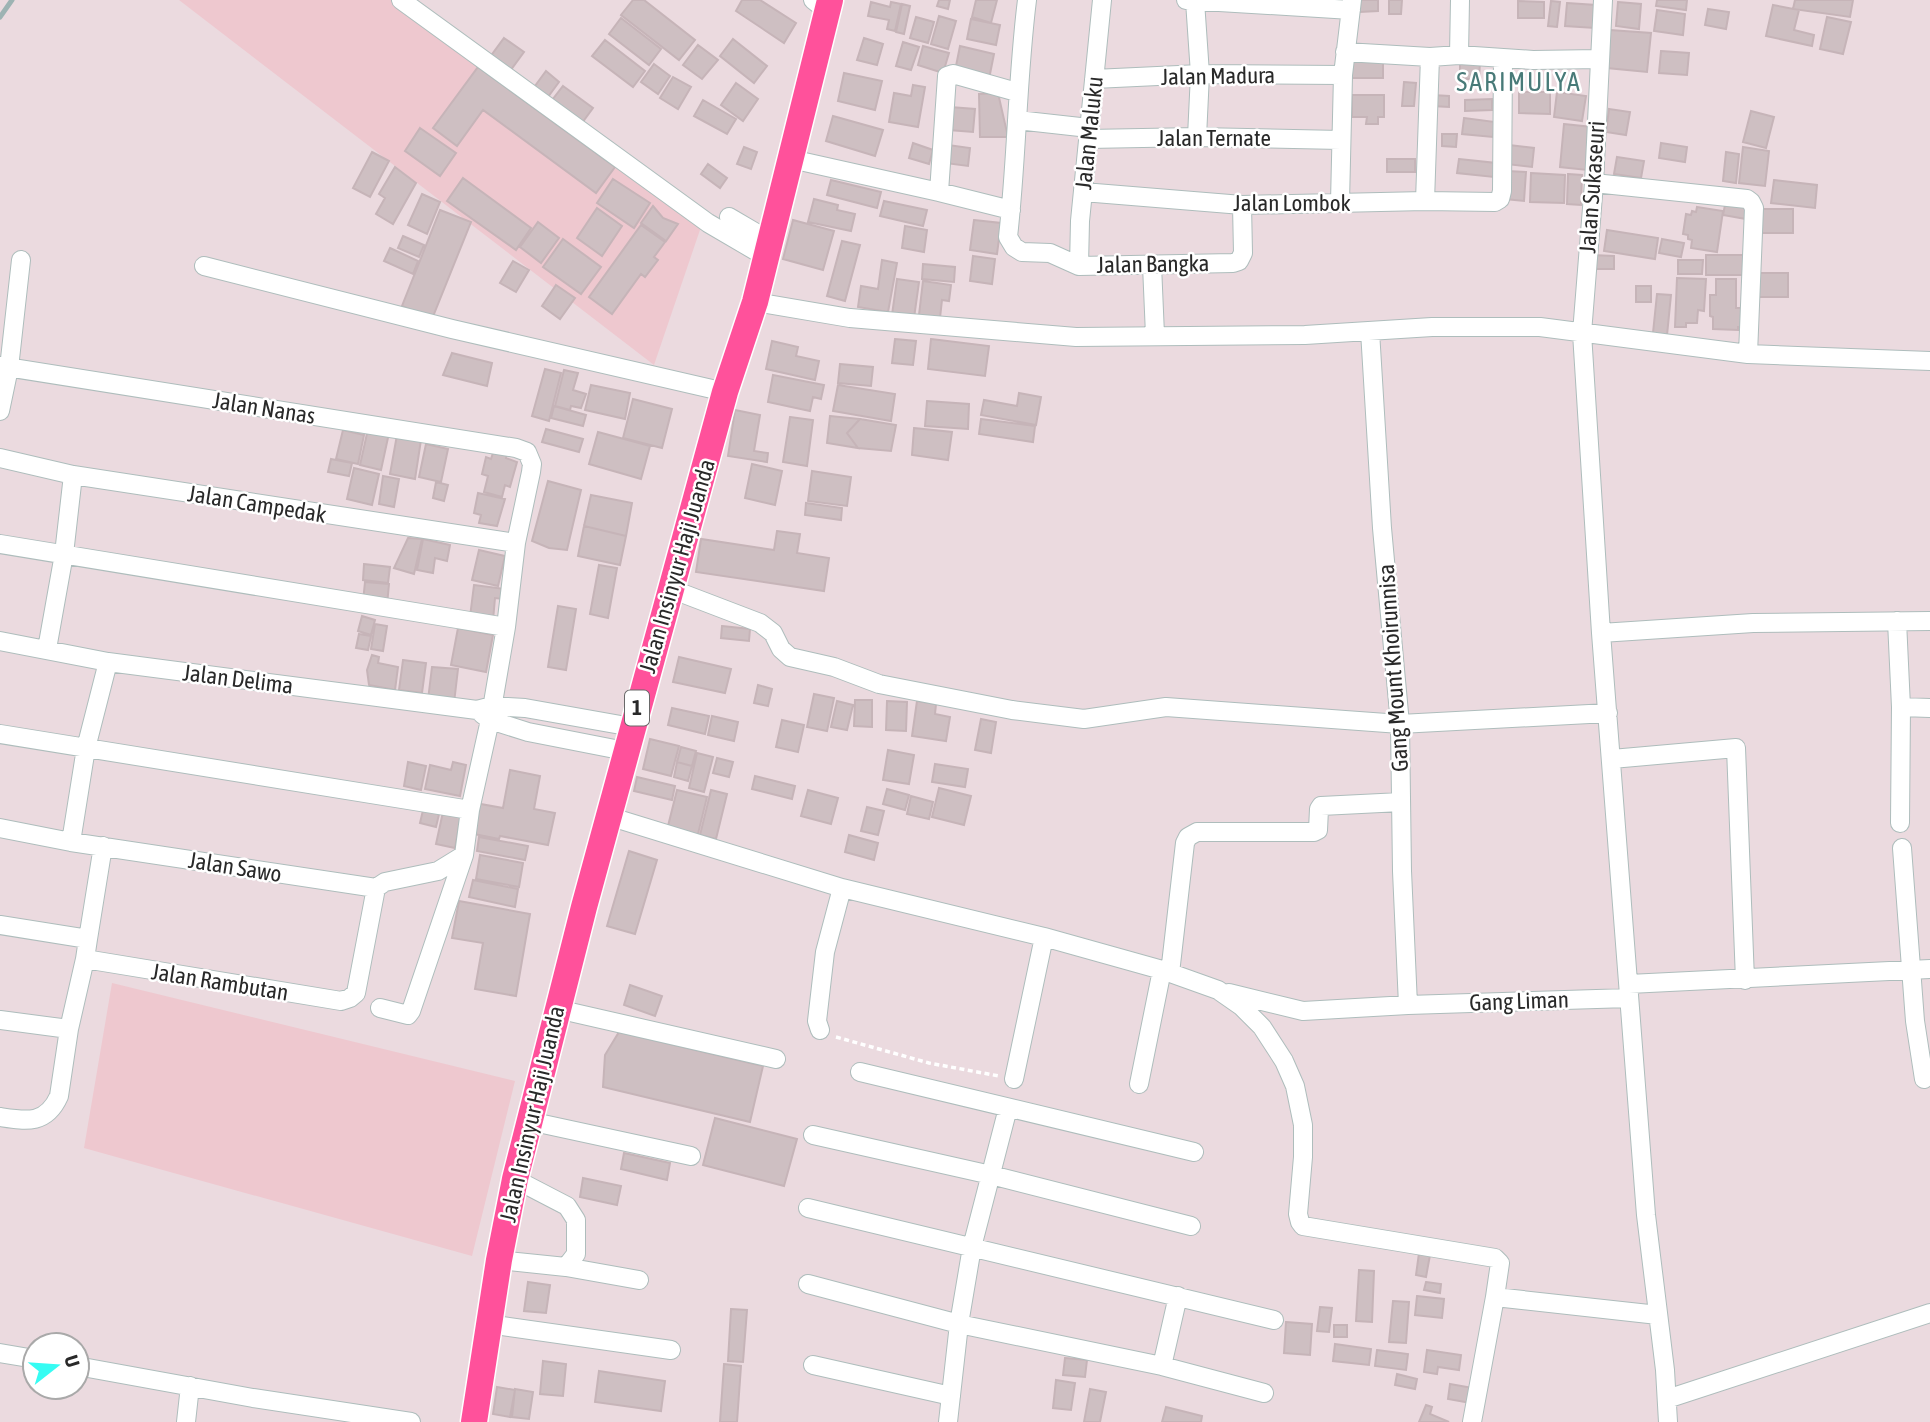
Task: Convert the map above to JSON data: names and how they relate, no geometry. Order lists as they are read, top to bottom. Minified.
{"streets":{"highway":["Jalan Insinyur Haji Juanda","1"],"street":["Jalan Madura","Jalan Maluku","Jalan Ternate","Jalan Sukaseuri","Jalan Lombok","Jalan Bangka","Jalan Nanas","Jalan Campedak","Gang Mount Khoirunnisa","Jalan Delima","Jalan Sawo","Jalan Rambutan","Gang Liman"]},"crossings":[["Jalan Madura","Jalan Maluku"],["Jalan Maluku","Jalan Ternate"],["Jalan Maluku","Jalan Lombok"],["Jalan Maluku","Jalan Bangka"],["Jalan Sukaseuri","Gang Liman"],["Jalan Lombok","Jalan Bangka"],["Jalan Nanas","Jalan Campedak"],["Jalan Insinyur Haji Juanda","Jalan Delima"],["Gang Mount Khoirunnisa","Gang Liman"],["Jalan Sawo","Jalan Rambutan"]],"districts":["SARIMULYA"],"north":"right"}
